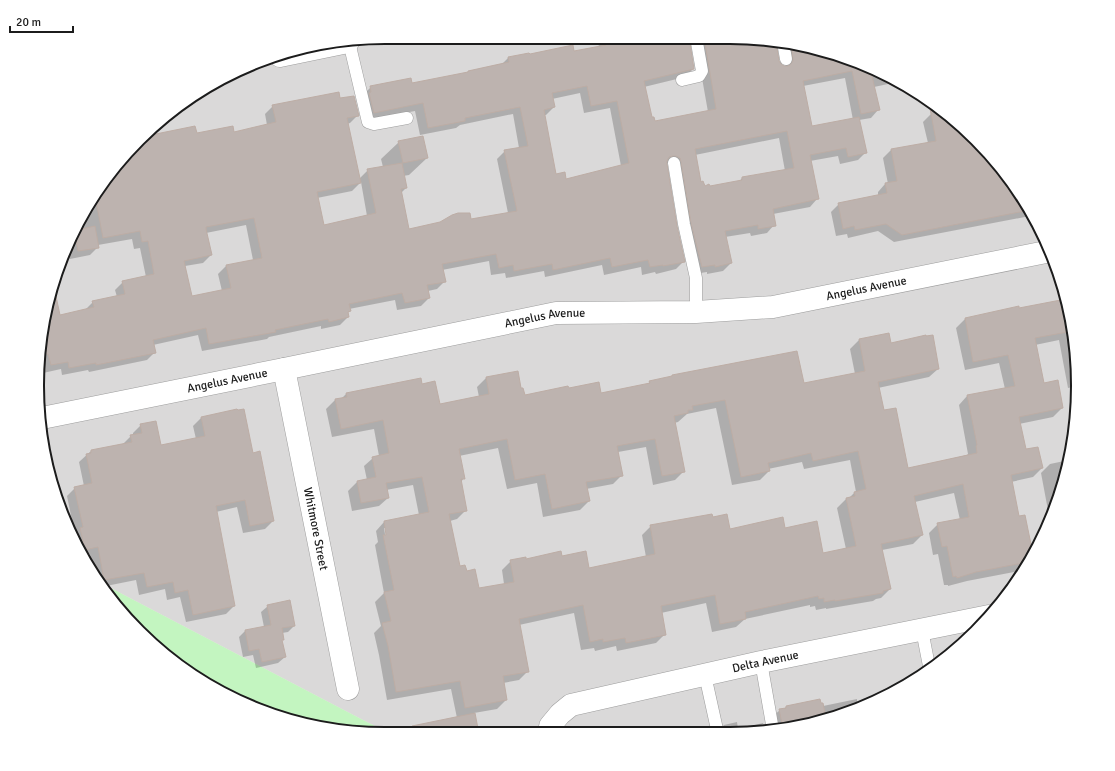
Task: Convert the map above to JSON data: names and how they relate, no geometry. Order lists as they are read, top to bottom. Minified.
{"streets":{"street":["Angelus Avenue","Whitmore Street","Delta Avenue"]},"crossings":[["Angelus Avenue","Whitmore Street"]],"scale_bar":"20 m"}
